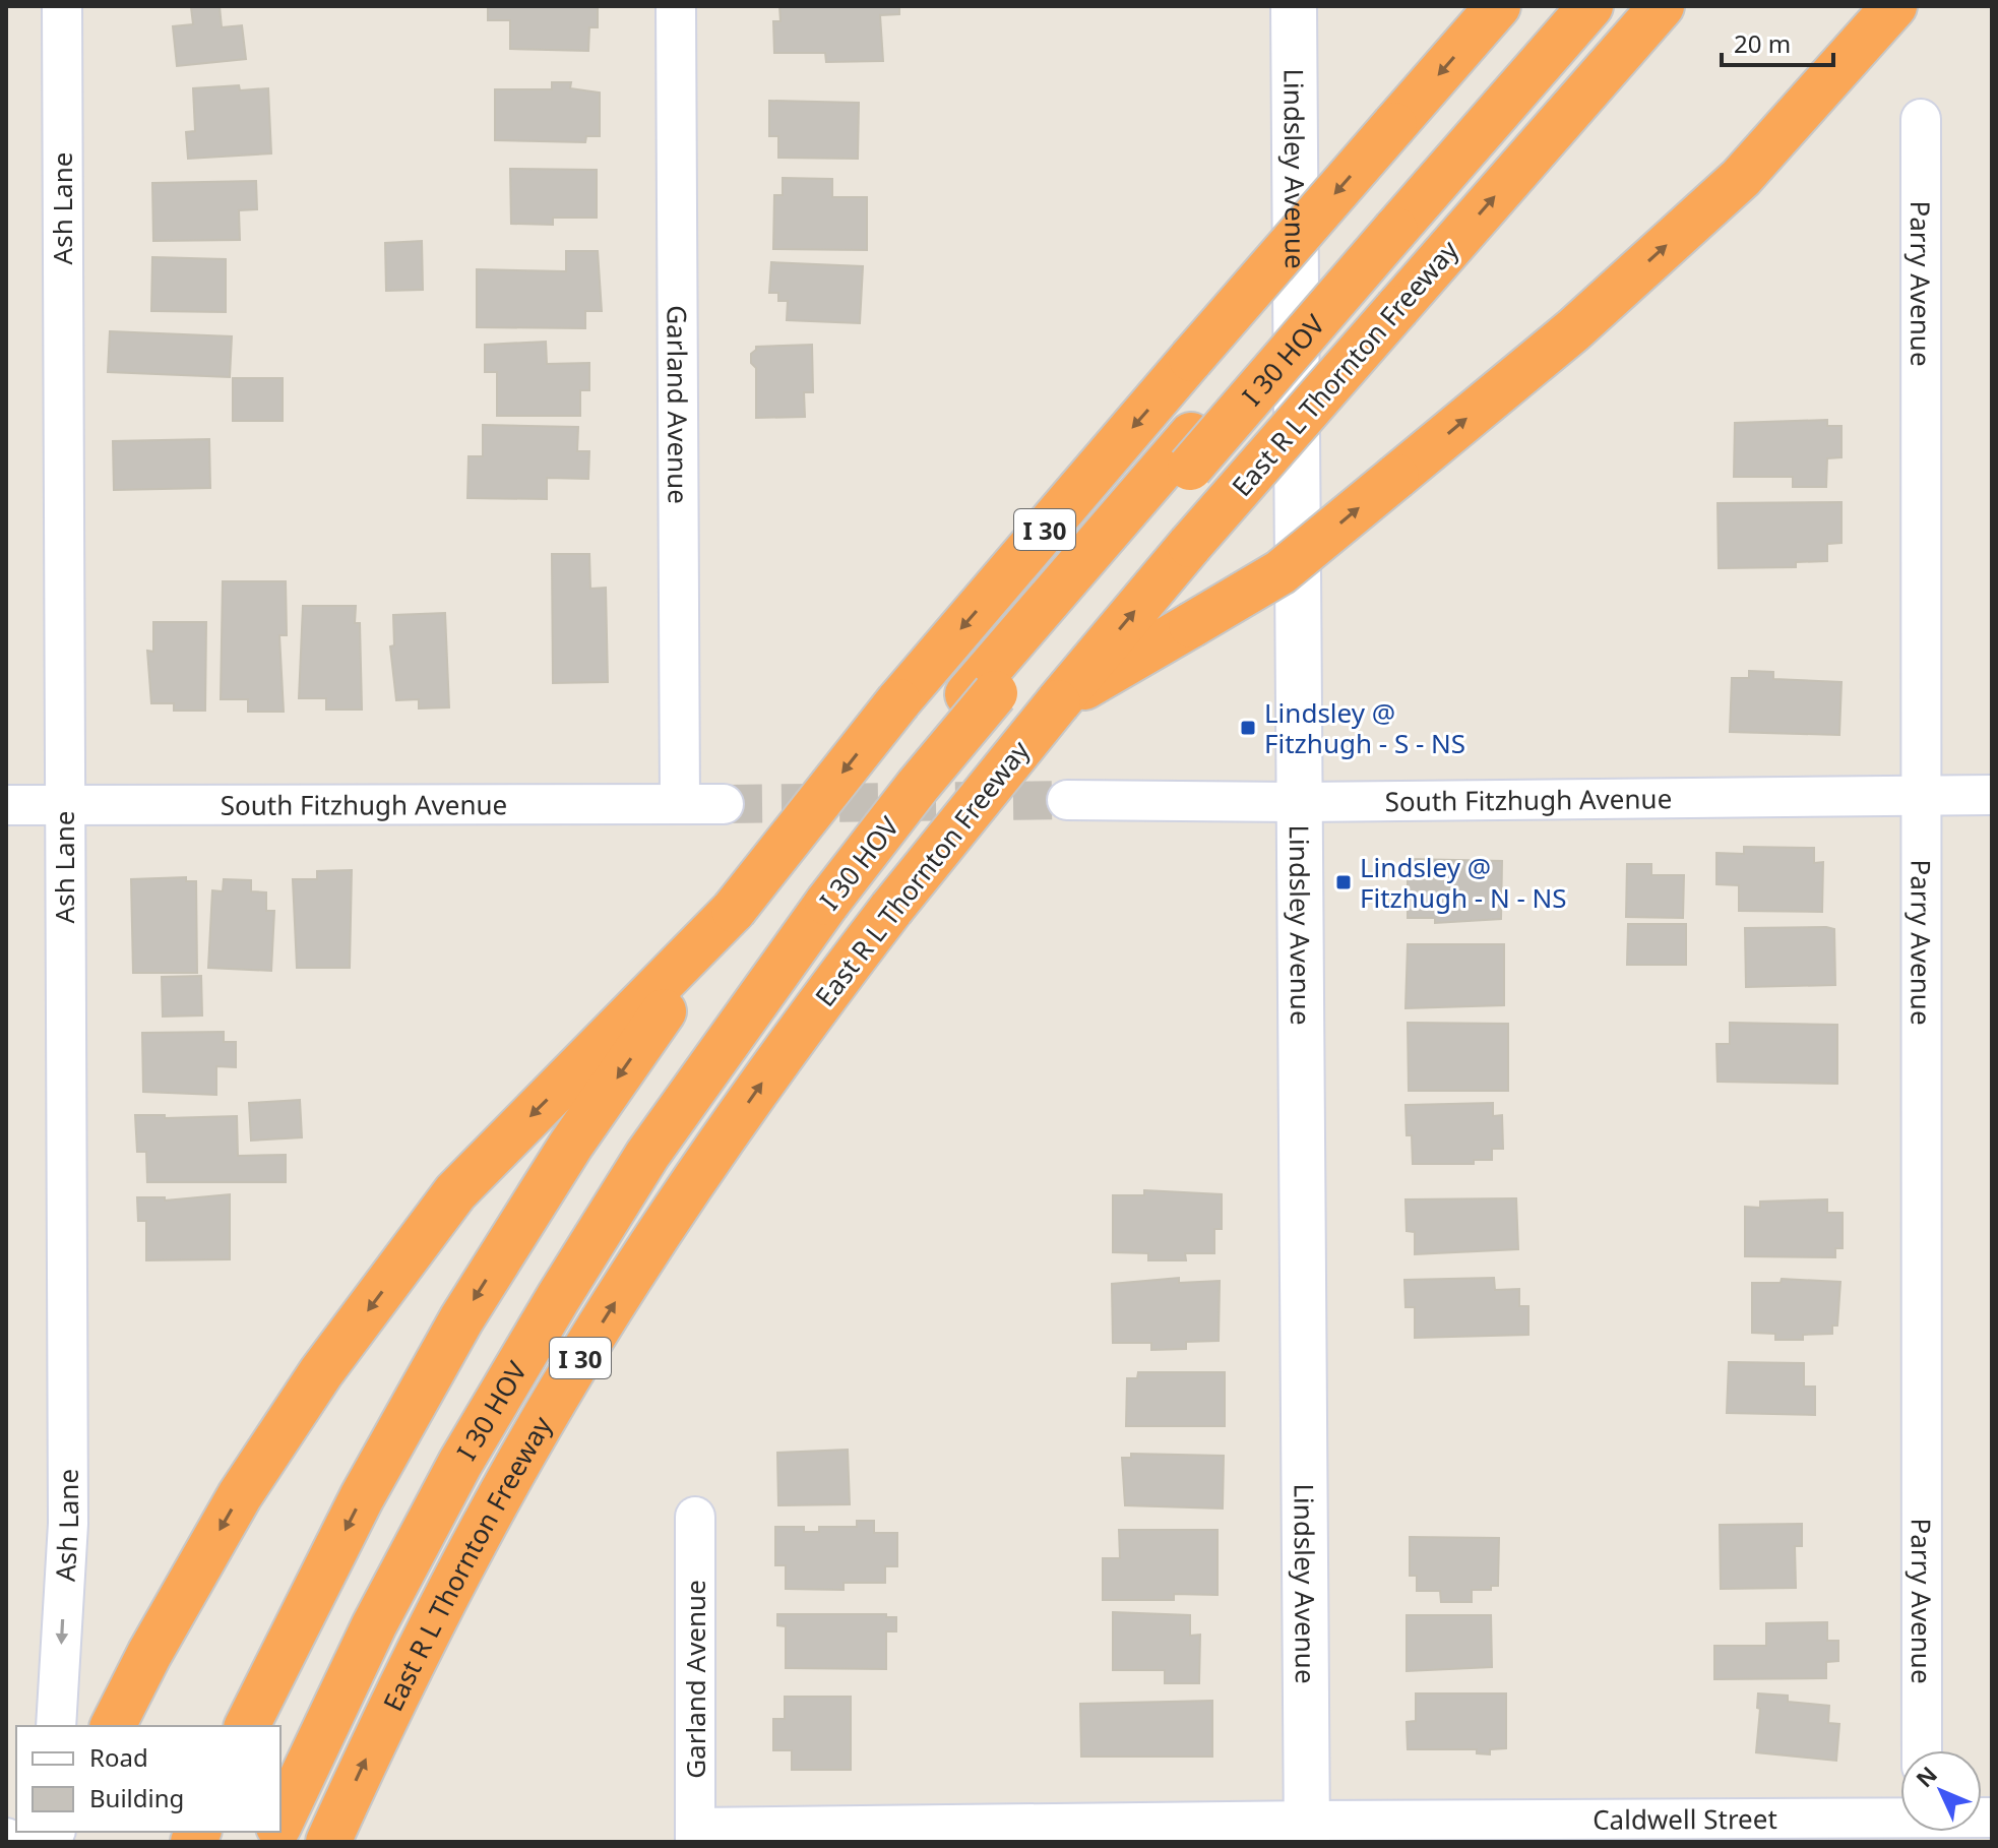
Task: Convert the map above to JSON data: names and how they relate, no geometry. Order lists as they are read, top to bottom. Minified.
{"streets":{"highway":["I 30 HOV","East R L Thornton Freeway","I 30"],"street":["Lindsley Avenue","Ash Lane","Parry Avenue","Garland Avenue","South Fitzhugh Avenue","Caldwell Street"]},"crossings":[["Lindsley Avenue","South Fitzhugh Avenue"],["Lindsley Avenue","Caldwell Street"],["Ash Lane","South Fitzhugh Avenue"],["Parry Avenue","South Fitzhugh Avenue"],["Garland Avenue","South Fitzhugh Avenue"],["Garland Avenue","Caldwell Street"]],"one_way":["Ash Lane"],"places":{"transit":["Lindsley @ Fitzhugh - S - NS","Lindsley @ Fitzhugh - N - NS"]},"legend":["Road","Building"],"scale_bar":"20 m","north":"top left"}
